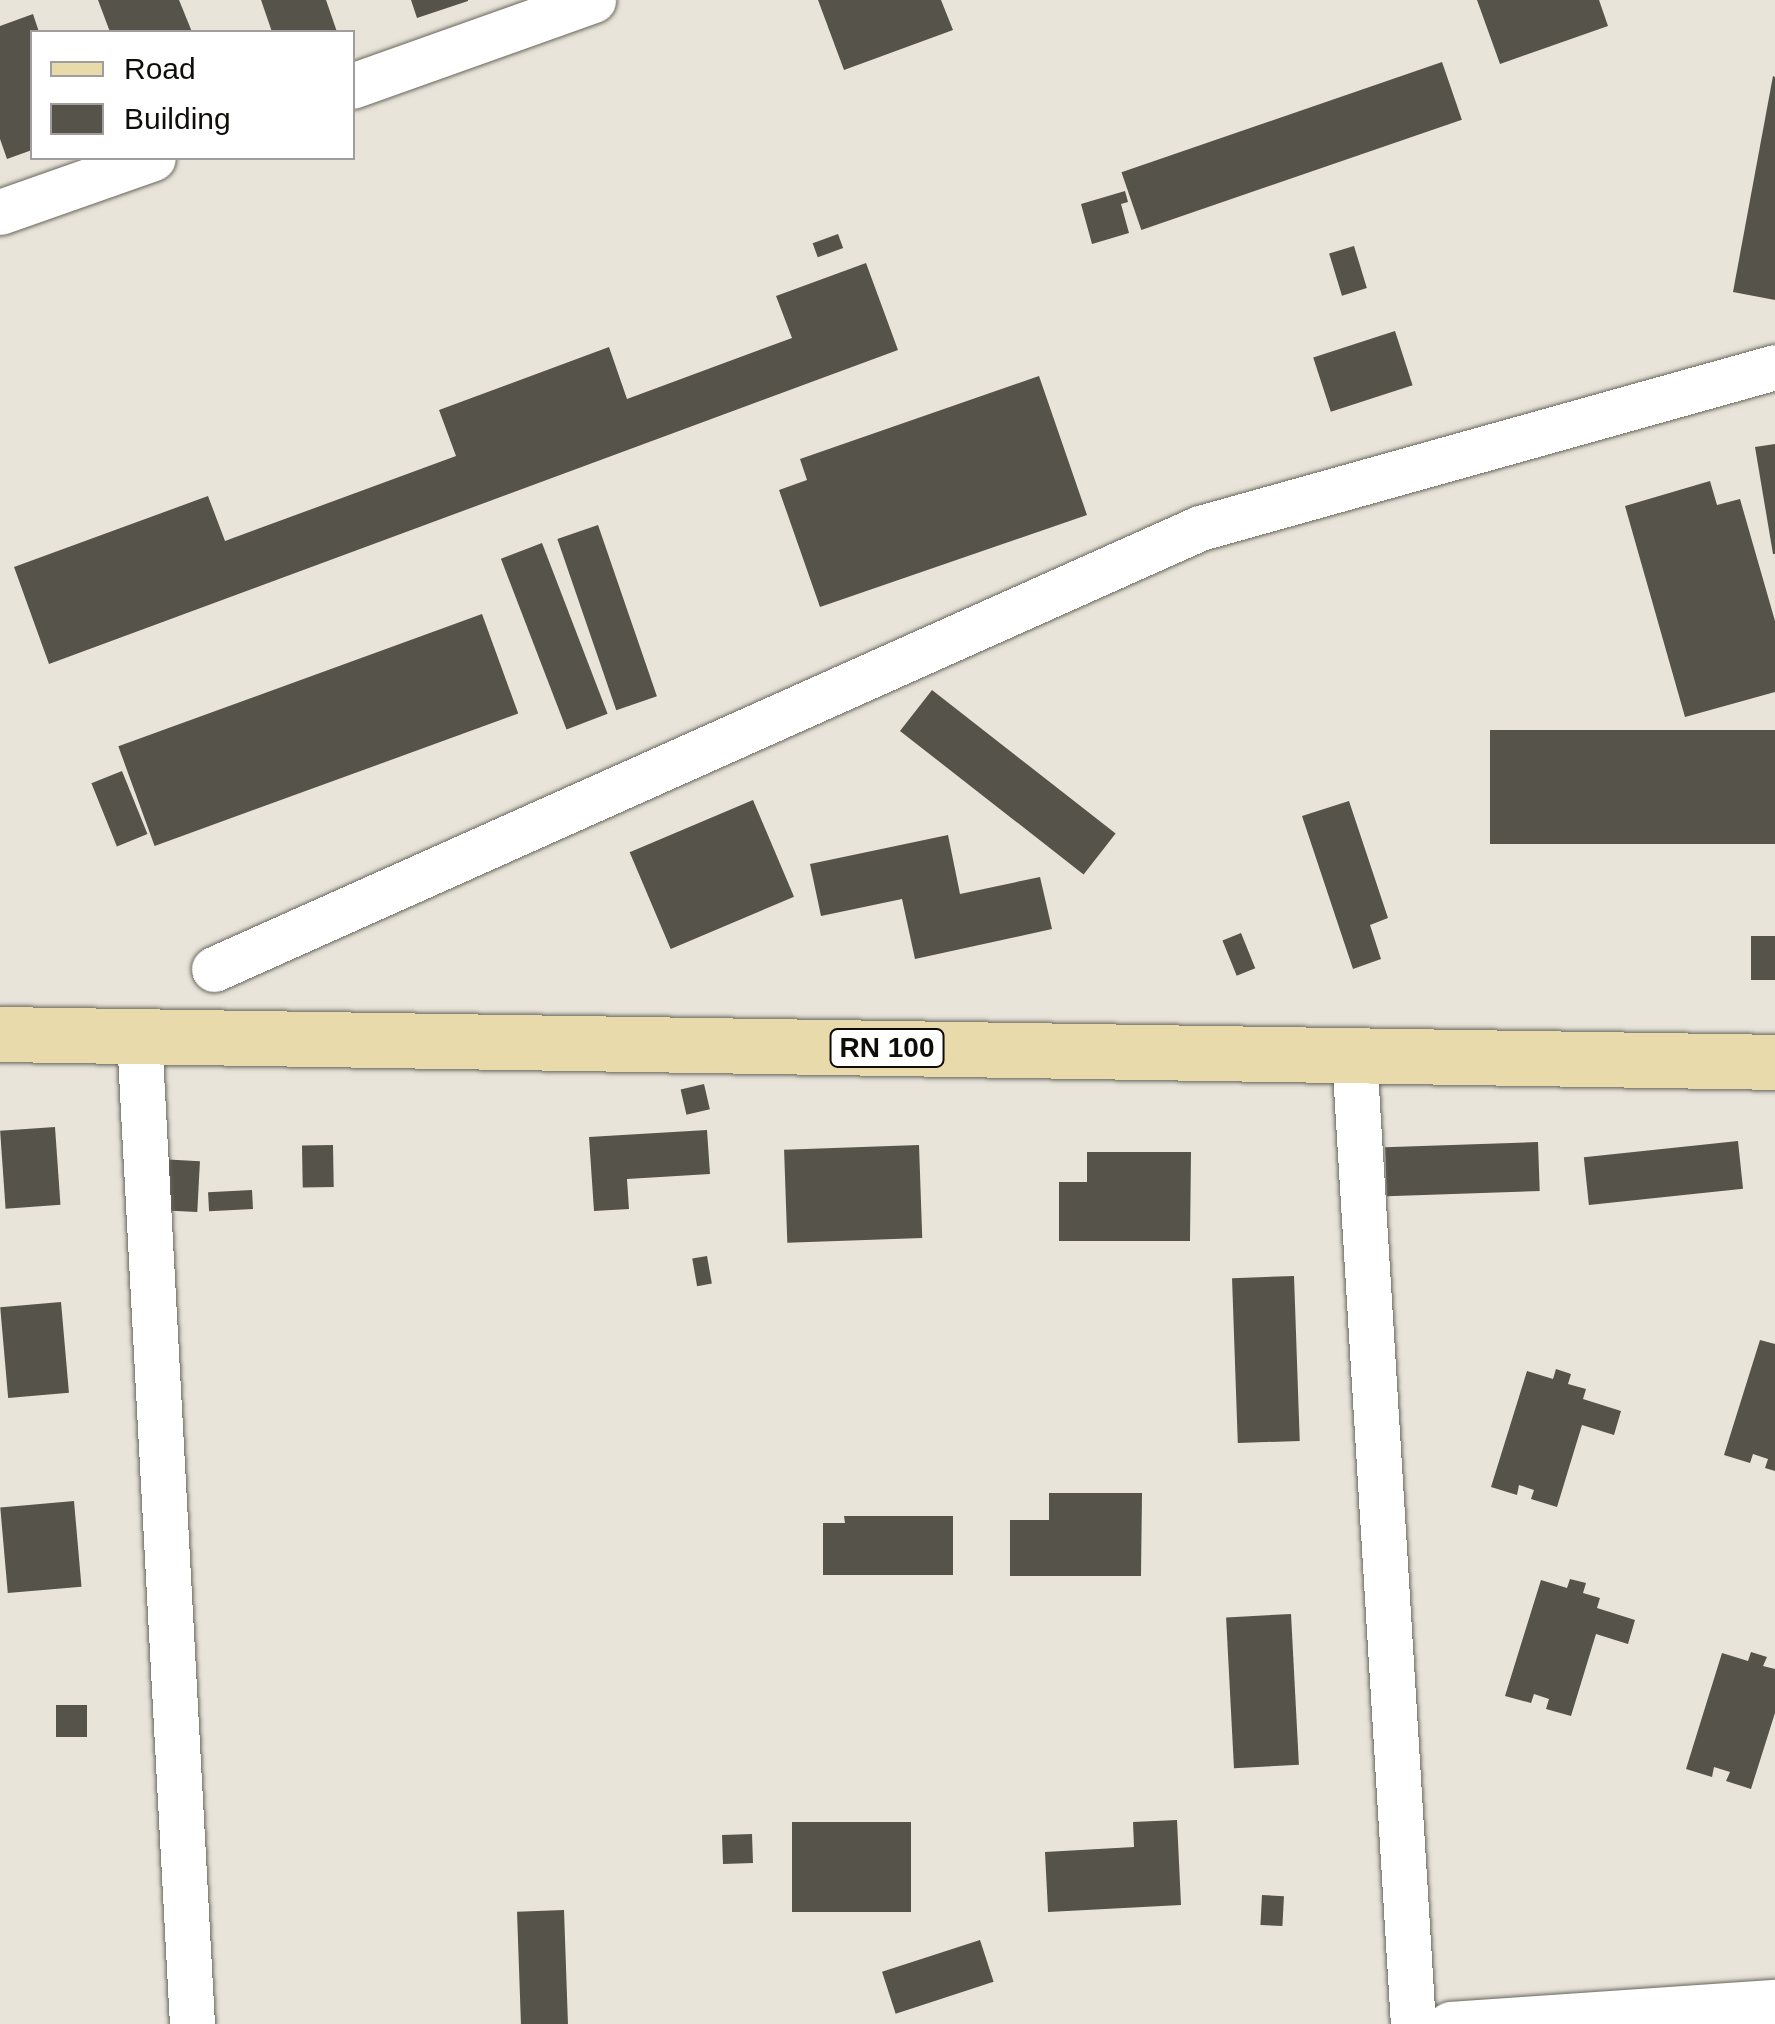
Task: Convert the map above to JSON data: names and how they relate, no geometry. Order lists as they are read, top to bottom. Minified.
{"streets":{"main road":["RN 100"]},"legend":["Road","Building"]}
